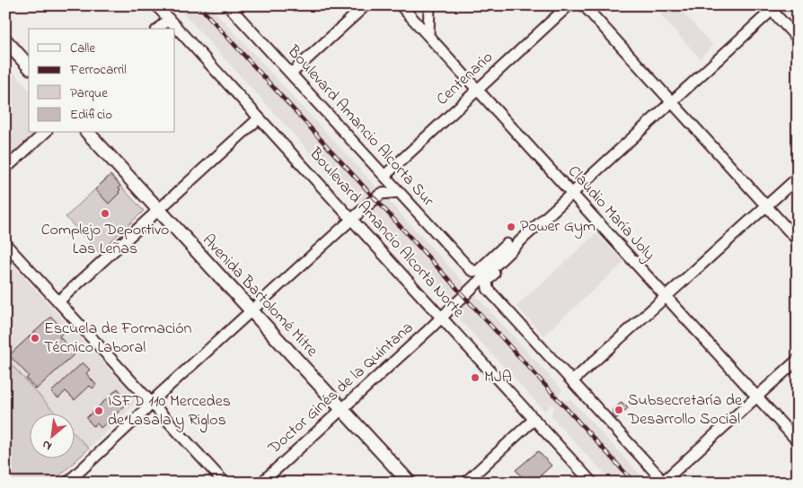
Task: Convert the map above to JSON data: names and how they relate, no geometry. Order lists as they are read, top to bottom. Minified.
{"streets":{"main road":["Avenida Bartolomé Mitre"],"street":["Centenario","Boulevard Amancio Alcorta Sur","Claudio María Joly","Boulevard Amancio Alcorta Norte","Doctor Ginés de la Quintana"]},"crossings":[["Centenario","Boulevard Amancio Alcorta Sur"],["Centenario","Claudio María Joly"],["Boulevard Amancio Alcorta Sur","Claudio María Joly"],["Boulevard Amancio Alcorta Sur","Doctor Ginés de la Quintana"],["Claudio María Joly","Doctor Ginés de la Quintana"],["Boulevard Amancio Alcorta Norte","Doctor Ginés de la Quintana"],["Avenida Bartolomé Mitre","Doctor Ginés de la Quintana"]],"places":["Complejo Deportivo Las Leñas","Power Gym","Escuela de Formación Técnico Laboral","MJA","Subsecretaría de Desarrollo Social","ISFD 110 Mercedes de Lasala y Riglos"],"legend":["Calle","Ferrocarril","Parque","Edificio"],"north":"bottom left"}
